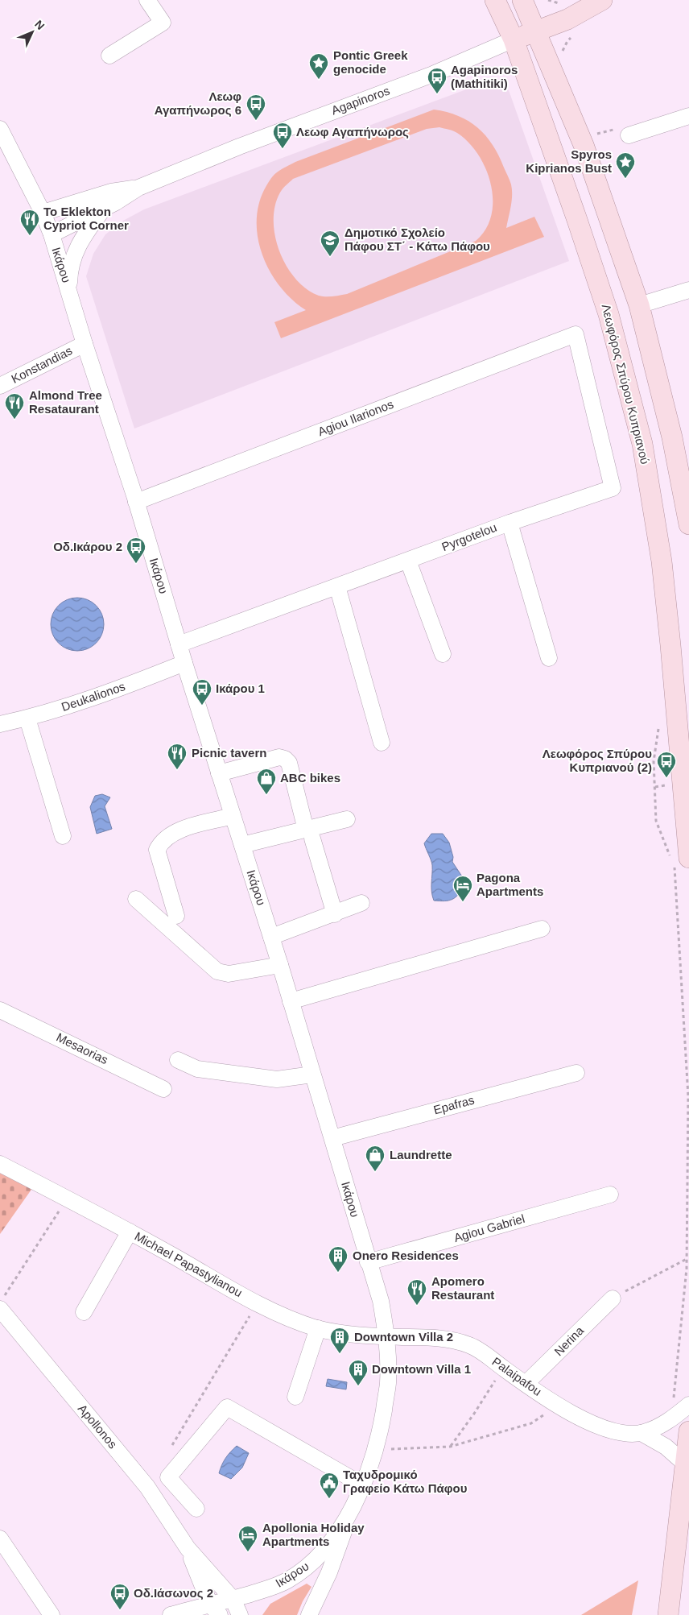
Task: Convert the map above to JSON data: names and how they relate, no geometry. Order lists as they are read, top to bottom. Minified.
{"streets":{"main road":["Agapinoros","Λεωφόρος Σπύρου Κυπριανού"],"street":["Ικάρου","Konstandias","Agiou Ilarionos","Pyrgotelou","Deukalionos","Mesaorias","Epafras","Agiou Gabriel","Michael Papastylianou","Nerina","Palaipafou","Apollonos"]},"crossings":[["Agapinoros","Ικάρου"],["Agapinoros","Λεωφόρος Σπύρου Κυπριανού"],["Ικάρου","Konstandias"],["Ικάρου","Agiou Ilarionos"],["Ικάρου","Pyrgotelou"],["Ικάρου","Deukalionos"],["Ικάρου","Epafras"],["Ικάρου","Agiou Gabriel"],["Ικάρου","Michael Papastylianou"],["Ικάρου","Palaipafou"],["Ικάρου","Apollonos"],["Agiou Ilarionos","Pyrgotelou"],["Michael Papastylianou","Palaipafou"],["Nerina","Palaipafou"]],"places":{"place":["Pontic Greek genocide","Spyros Kiprianos Bust"],"bus stop":["Agapinoros (Mathitiki)","Λεωφ Αγαπήνωρος 6","Λεωφ Αγαπήνωρος","Οδ.Ικάρου 2","Ικάρου 1","Λεωφόρος Σπύρου Κυπριανού (2)","Οδ.Ιάσωνος 2"],"restaurant":["To Eklekton Cypriot Corner","Almond Tree Resataurant","Picnic tavern","Apomero Restaurant"],"school or university":["Δημοτικό Σχολείο Πάφου ΣΤ΄ - Κάτω Πάφου"],"shop":["ABC bikes","Laundrette"],"hotel":["Pagona Apartments","Apollonia Holiday Apartments"],"building":["Onero Residences","Downtown Villa 2","Downtown Villa 1"],"public building":["Ταχυδρομικό Γραφείο Κάτω Πάφου"]},"north":"top right"}
